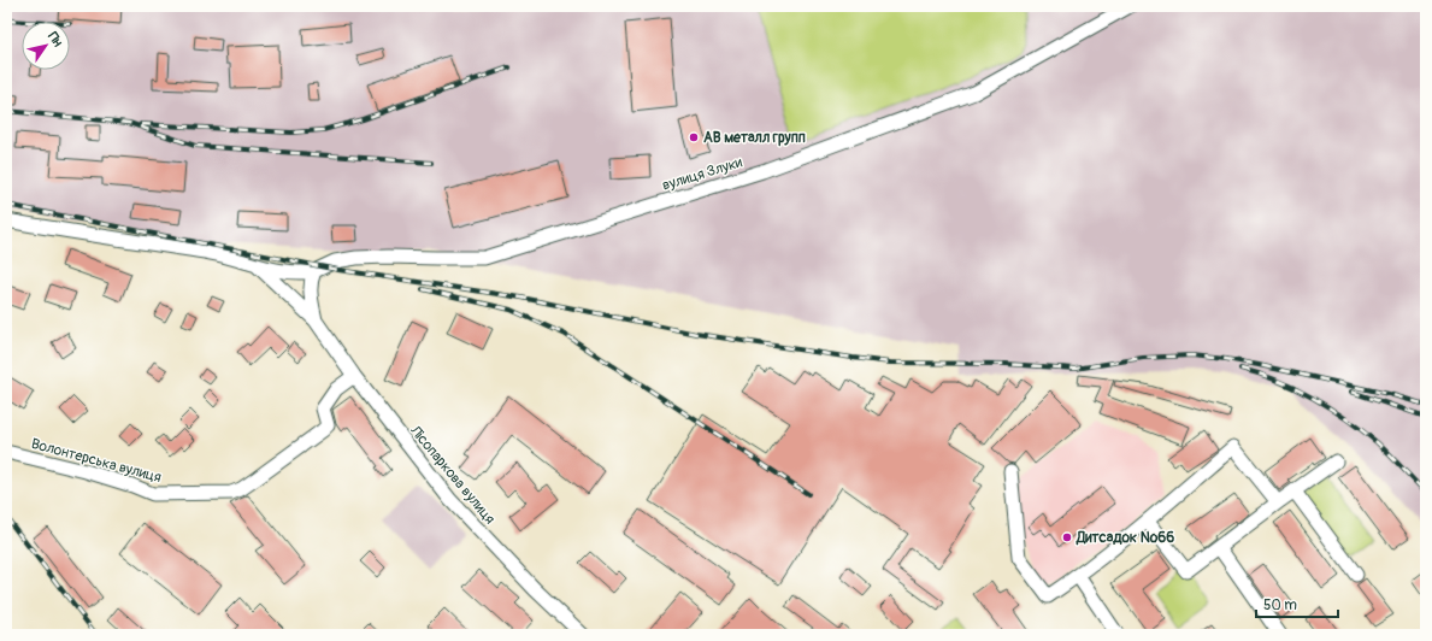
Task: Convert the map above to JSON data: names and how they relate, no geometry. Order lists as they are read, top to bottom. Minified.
{"streets":{"street":["вулиця Злуки","Волонтерська вулиця","Лісопаркова вулиця"]},"crossings":[["вулиця Злуки","Лісопаркова вулиця"],["Волонтерська вулиця","Лісопаркова вулиця"]],"places":["АВ металл групп","Дитсадок №66"],"scale_bar":"50 m","north":"top right"}
